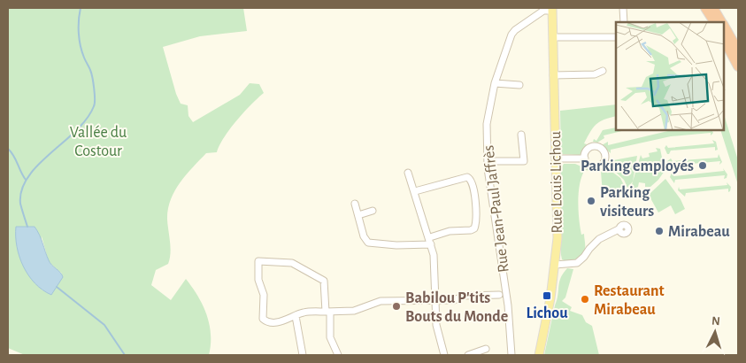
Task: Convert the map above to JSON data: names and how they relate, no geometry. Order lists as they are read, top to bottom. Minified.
{"streets":{"main road":["Rue Louis Lichou"],"street":["Rue Jean-Paul Jaffrès"]},"crossings":[["Rue Louis Lichou","Rue Jean-Paul Jaffrès"]],"parks":["Vallée du Costour"],"places":{"other":["Parking employés","Parking visiteurs","Mirabeau","Restaurant Mirabeau","Babilou P'tits Bouts du Monde"],"transit":["Lichou"]},"north":"top"}
